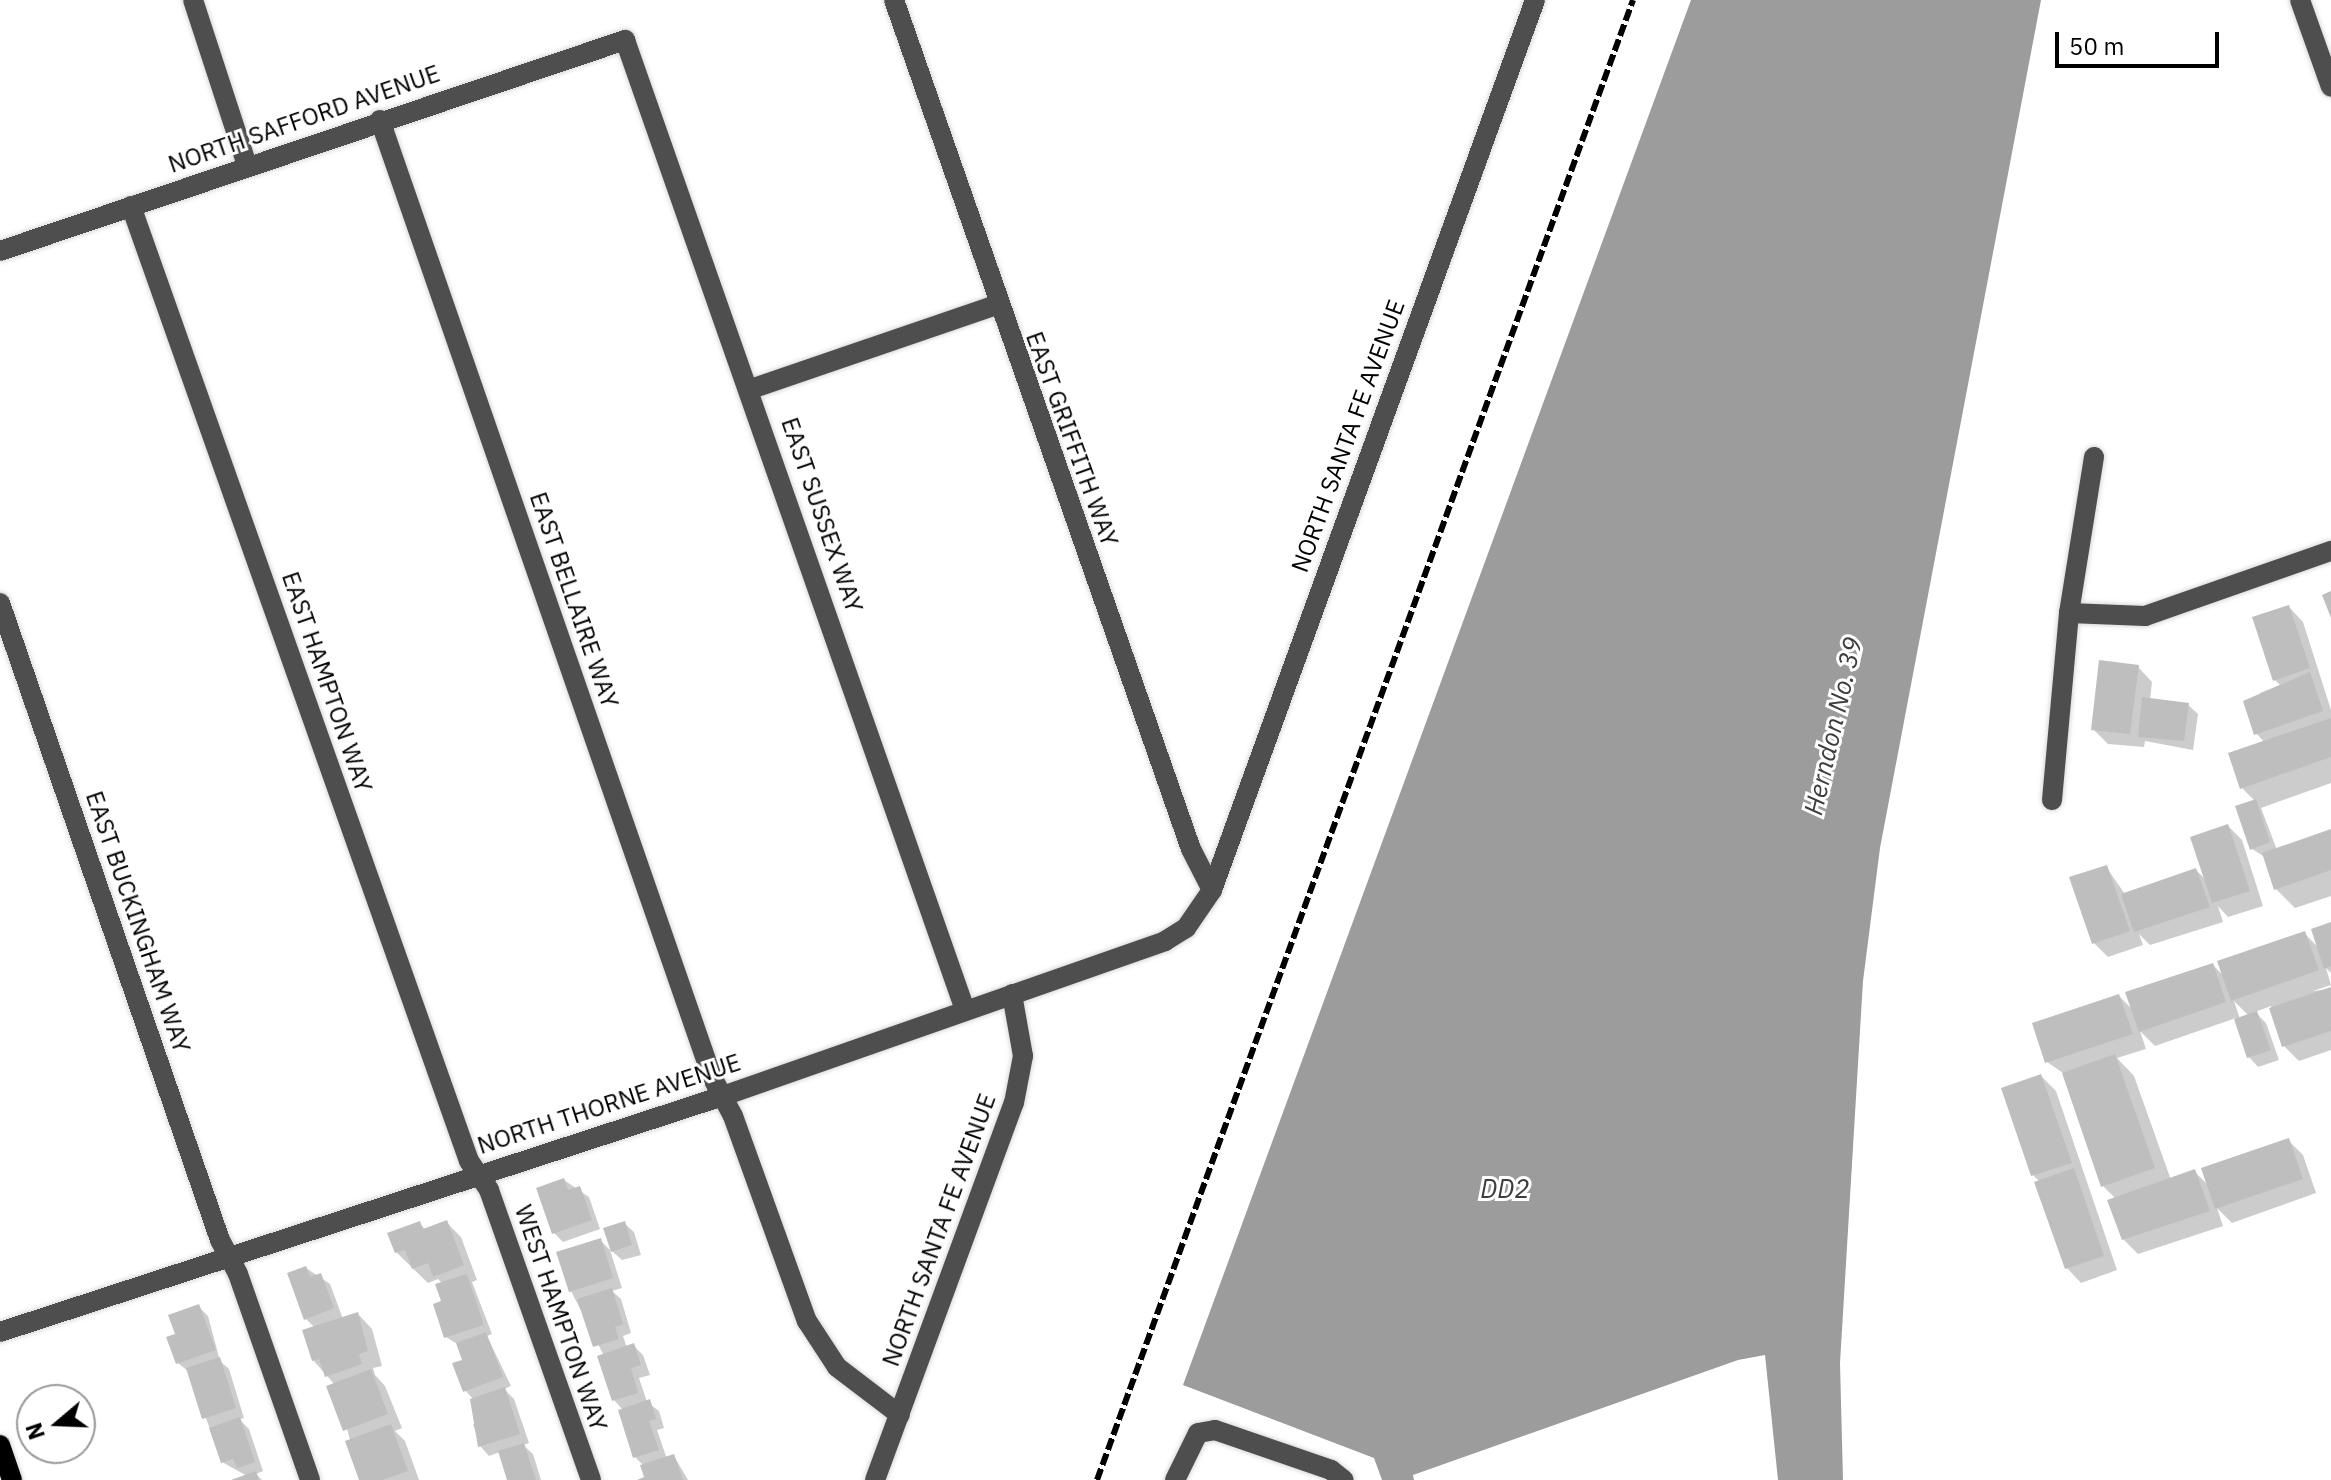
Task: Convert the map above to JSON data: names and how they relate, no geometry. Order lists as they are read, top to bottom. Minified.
{"streets":{"street":["NORTH SAFFORD AVENUE","NORTH SANTA FE AVENUE","EAST GRIFFITH WAY","EAST SUSSEX WAY","EAST BELLAIRE WAY","EAST HAMPTON WAY","EAST BUCKINGHAM WAY","NORTH THORNE AVENUE","WEST HAMPTON WAY"]},"crossings":[["NORTH SAFFORD AVENUE","EAST SUSSEX WAY"],["NORTH SAFFORD AVENUE","EAST BELLAIRE WAY"],["NORTH SAFFORD AVENUE","EAST HAMPTON WAY"],["NORTH SANTA FE AVENUE","EAST GRIFFITH WAY"],["NORTH SANTA FE AVENUE","EAST BELLAIRE WAY"],["NORTH SANTA FE AVENUE","NORTH THORNE AVENUE"],["EAST GRIFFITH WAY","NORTH THORNE AVENUE"],["EAST SUSSEX WAY","NORTH THORNE AVENUE"],["EAST BELLAIRE WAY","NORTH THORNE AVENUE"],["EAST HAMPTON WAY","NORTH THORNE AVENUE"],["EAST HAMPTON WAY","WEST HAMPTON WAY"],["EAST BUCKINGHAM WAY","NORTH THORNE AVENUE"],["NORTH THORNE AVENUE","WEST HAMPTON WAY"]],"water":["Herndon No. 39","DD2"],"scale_bar":"50 m","north":"left"}
